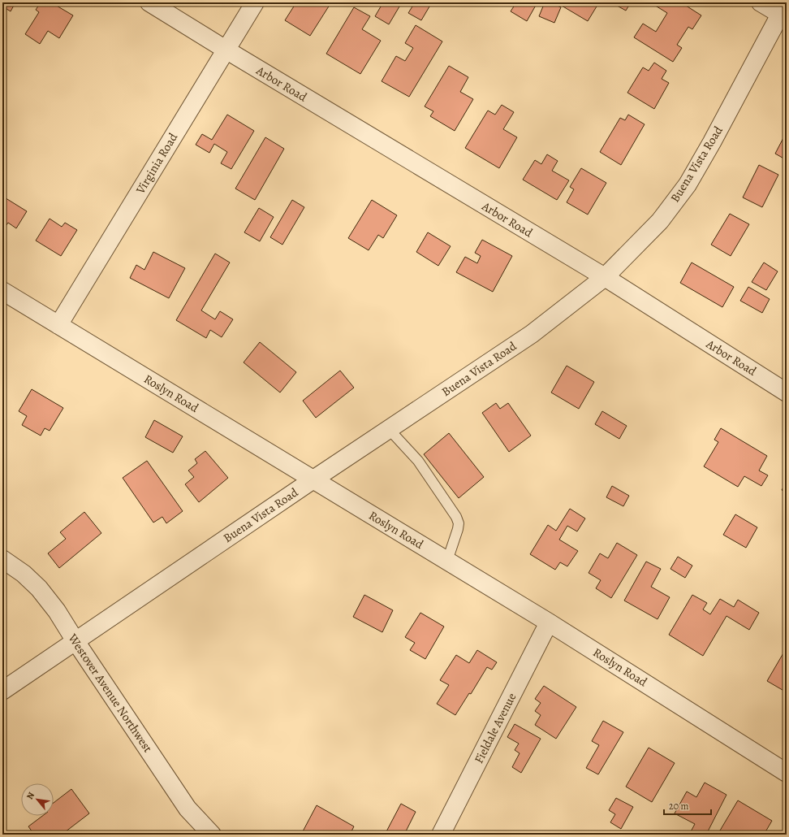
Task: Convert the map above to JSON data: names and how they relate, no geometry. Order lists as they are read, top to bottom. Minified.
{"streets":{"street":["Arbor Road","Virginia Road","Buena Vista Road","Roslyn Road","Westover Avenue Northwest","Fieldale Avenue"]},"crossings":[["Arbor Road","Virginia Road"],["Arbor Road","Buena Vista Road"],["Virginia Road","Roslyn Road"],["Buena Vista Road","Roslyn Road"],["Buena Vista Road","Westover Avenue Northwest"],["Roslyn Road","Fieldale Avenue"]],"scale_bar":"20 m","north":"top left"}
